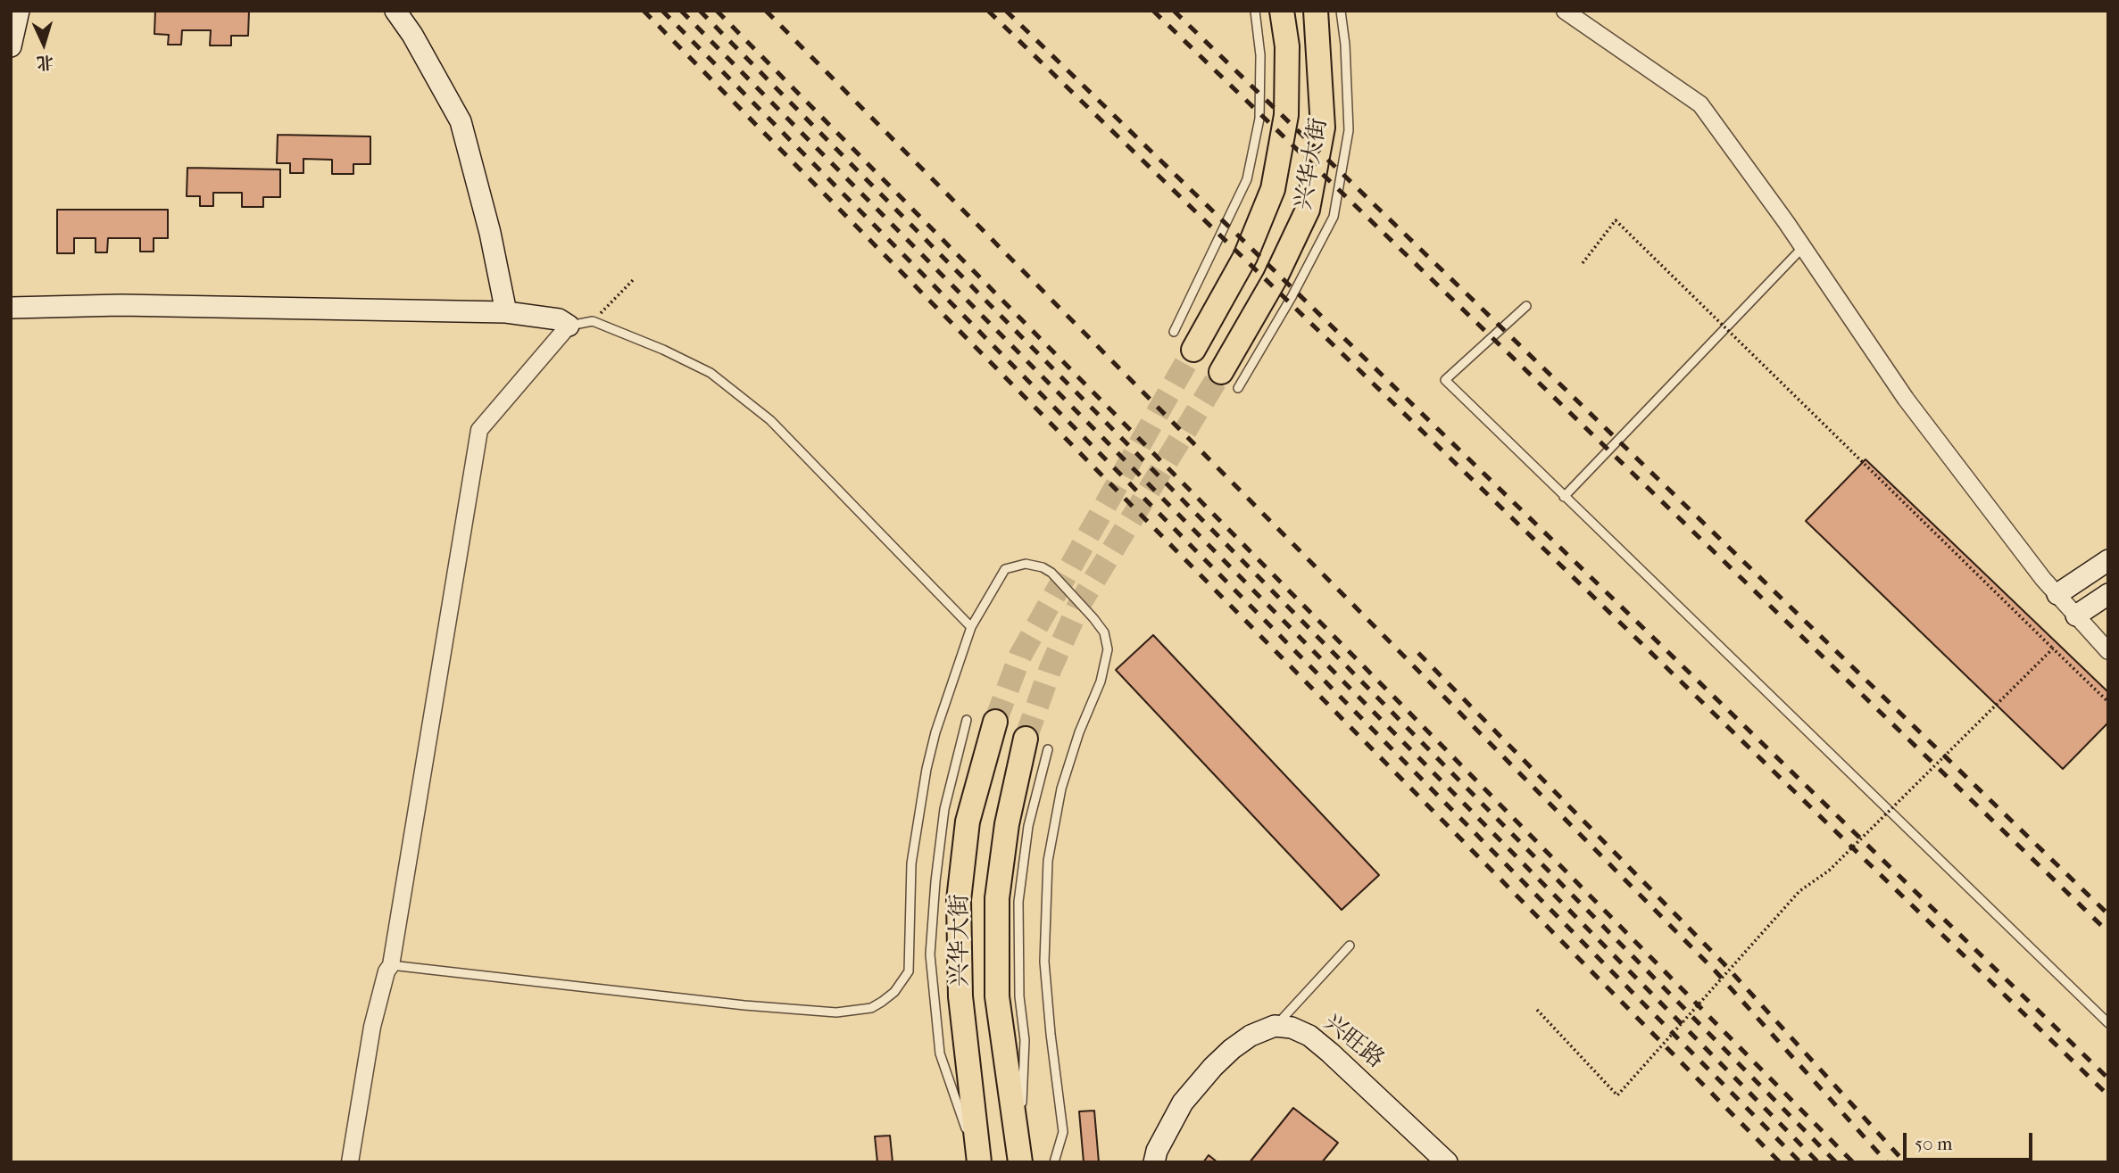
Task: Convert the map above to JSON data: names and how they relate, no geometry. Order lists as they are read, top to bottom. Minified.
{"streets":{"main road":["兴华大街","兴旺路"]},"scale_bar":"50 m","north":"bottom"}
